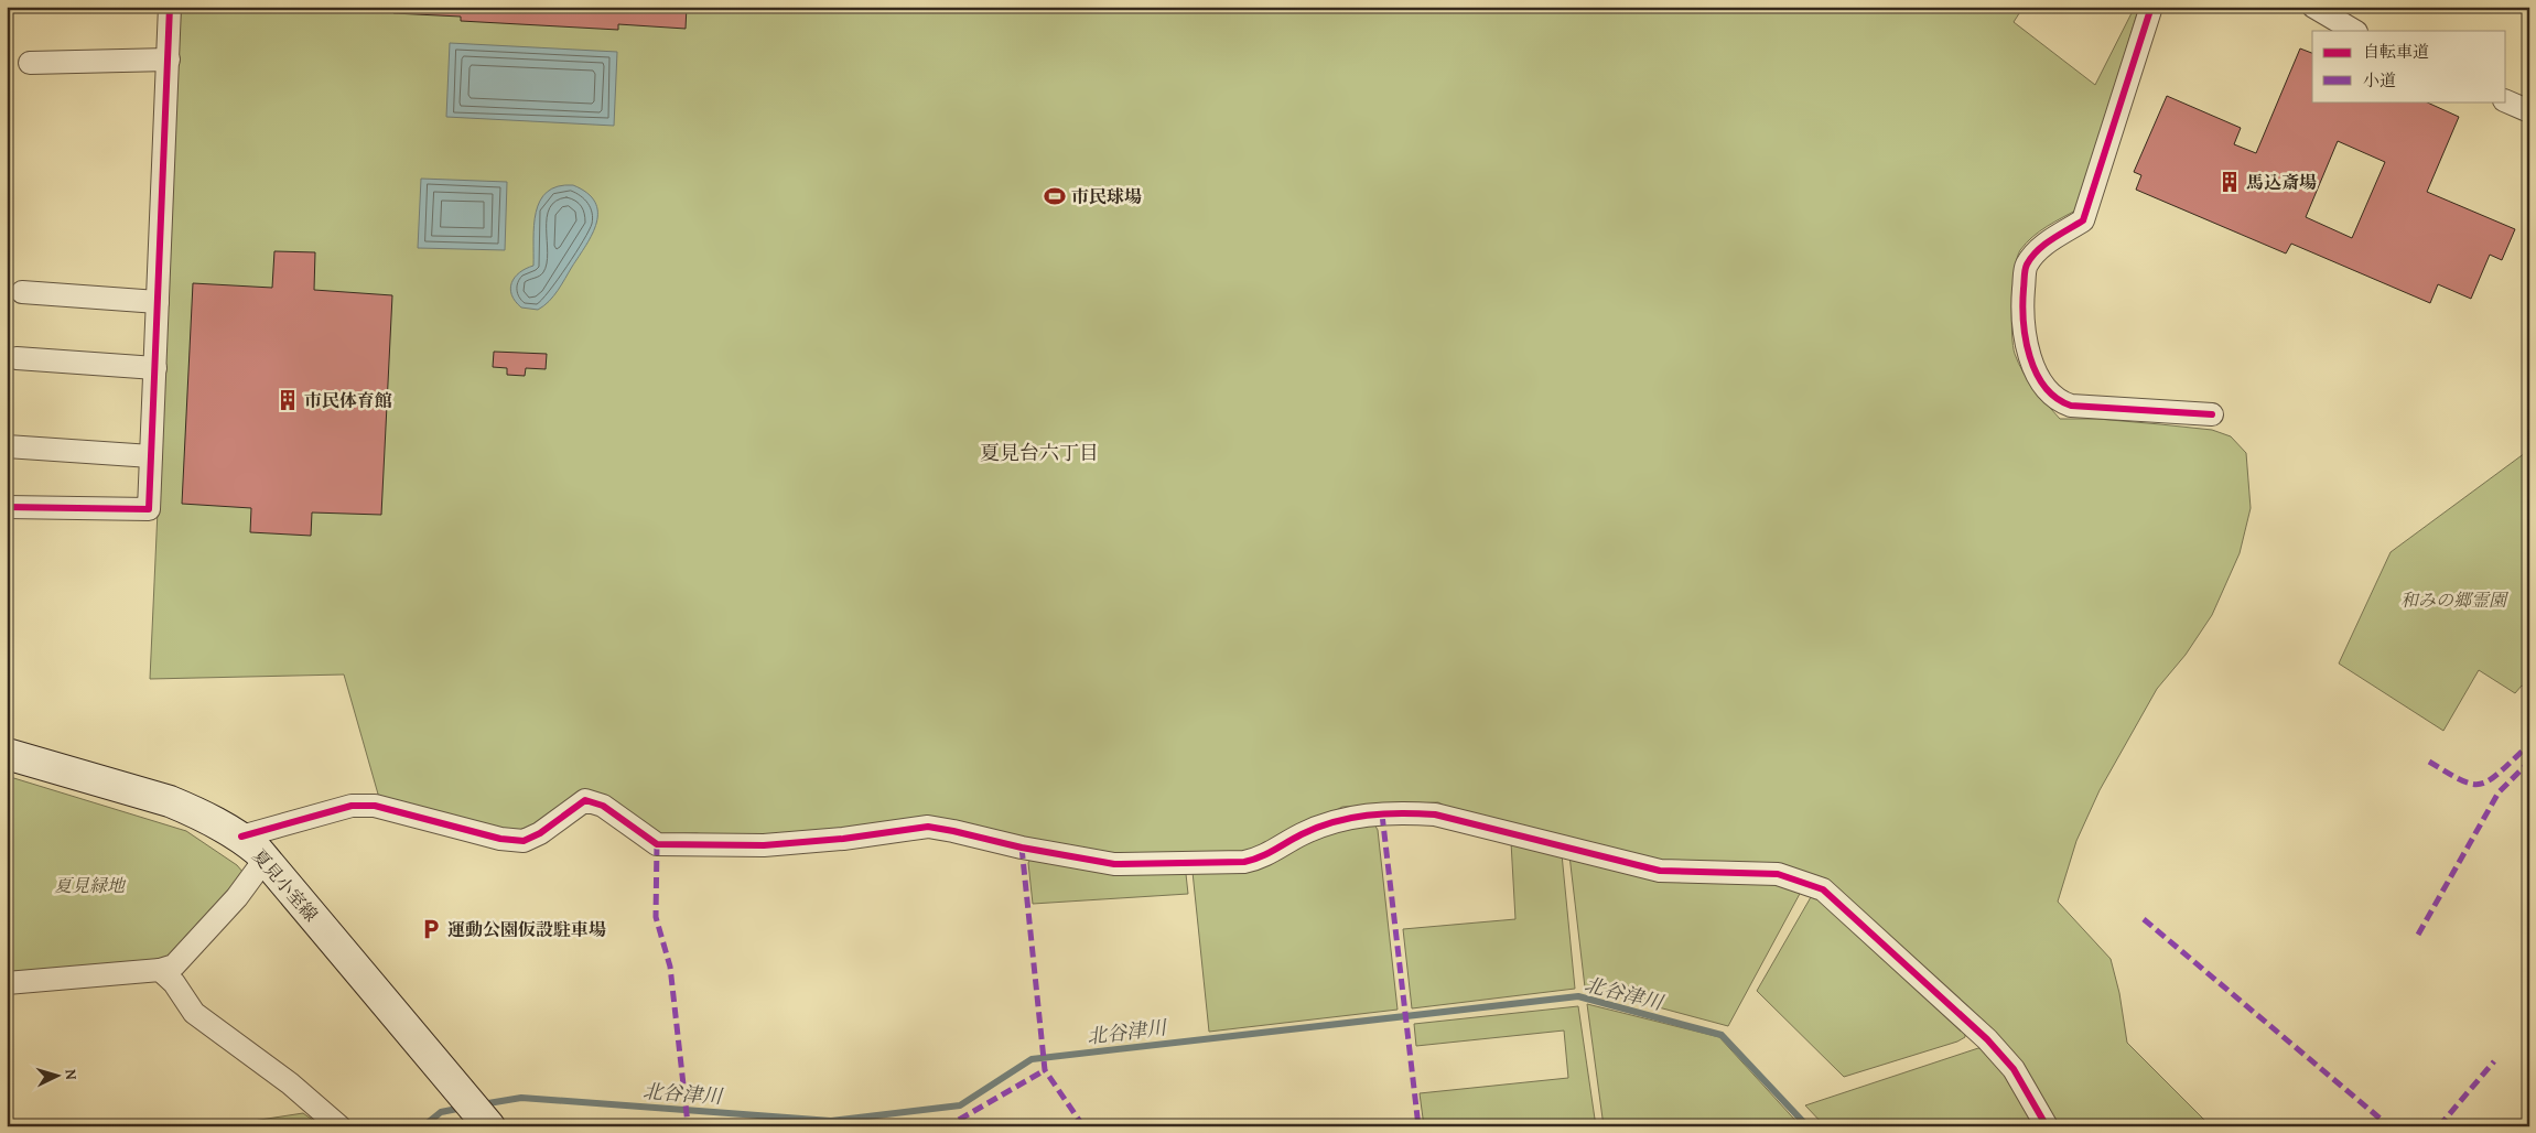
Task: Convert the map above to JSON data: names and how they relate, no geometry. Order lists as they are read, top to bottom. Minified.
{"streets":{"main road":["夏見小室線"]},"districts":["夏見台六丁目"],"water":["北谷津川"],"parks":["和みの郷霊園","夏見緑地"],"places":{"building":["馬込斎場","市民体育館"],"sports":["市民球場"],"parking":["運動公園仮設駐車場"]},"legend":["自転車道","小道"],"north":"right"}
